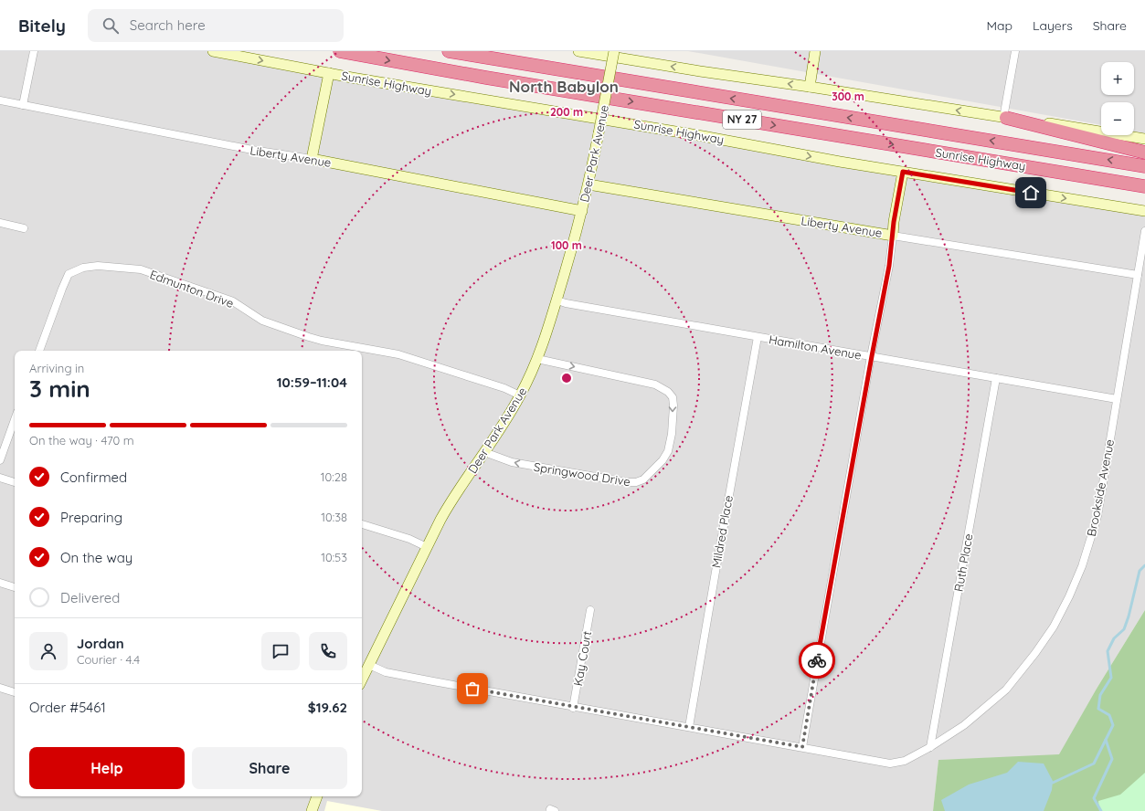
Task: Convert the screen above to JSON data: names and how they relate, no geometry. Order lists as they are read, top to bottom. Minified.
{"streets":{"highway":["Sunrise Highway","NY 27"],"main road":["Deer Park Avenue","Liberty Avenue"],"street":["Edmunton Drive","Hamilton Avenue","Springwood Drive","Brookside Avenue","Mildred Place","Ruth Place","Kay Court"]},"crossings":[["Deer Park Avenue","Liberty Avenue"],["Deer Park Avenue","Edmunton Drive"],["Deer Park Avenue","Hamilton Avenue"],["Deer Park Avenue","Springwood Drive"],["Deer Park Avenue","Brookside Avenue"],["Liberty Avenue","Brookside Avenue"],["Hamilton Avenue","Brookside Avenue"],["Hamilton Avenue","Mildred Place"],["Hamilton Avenue","Ruth Place"],["Brookside Avenue","Mildred Place"],["Brookside Avenue","Ruth Place"],["Brookside Avenue","Kay Court"]],"districts":["North Babylon"],"page":{"header":"Bitely","search":"Search here","nav":["Map","Layers","Share"],"map_buttons":["+","−"],"heading":["3 min","Arriving in","10:59–11:04"],"panel":["Jordan","Courier · 4.4","Order #5461","$19.62"],"bar":"On the way · 470 m","list":[["Confirmed","10:28"],["Preparing","10:38"],["On the way","10:53"],"Delivered"],"buttons":["Help","Share"]},"rings":["300 m","200 m","100 m"]}
